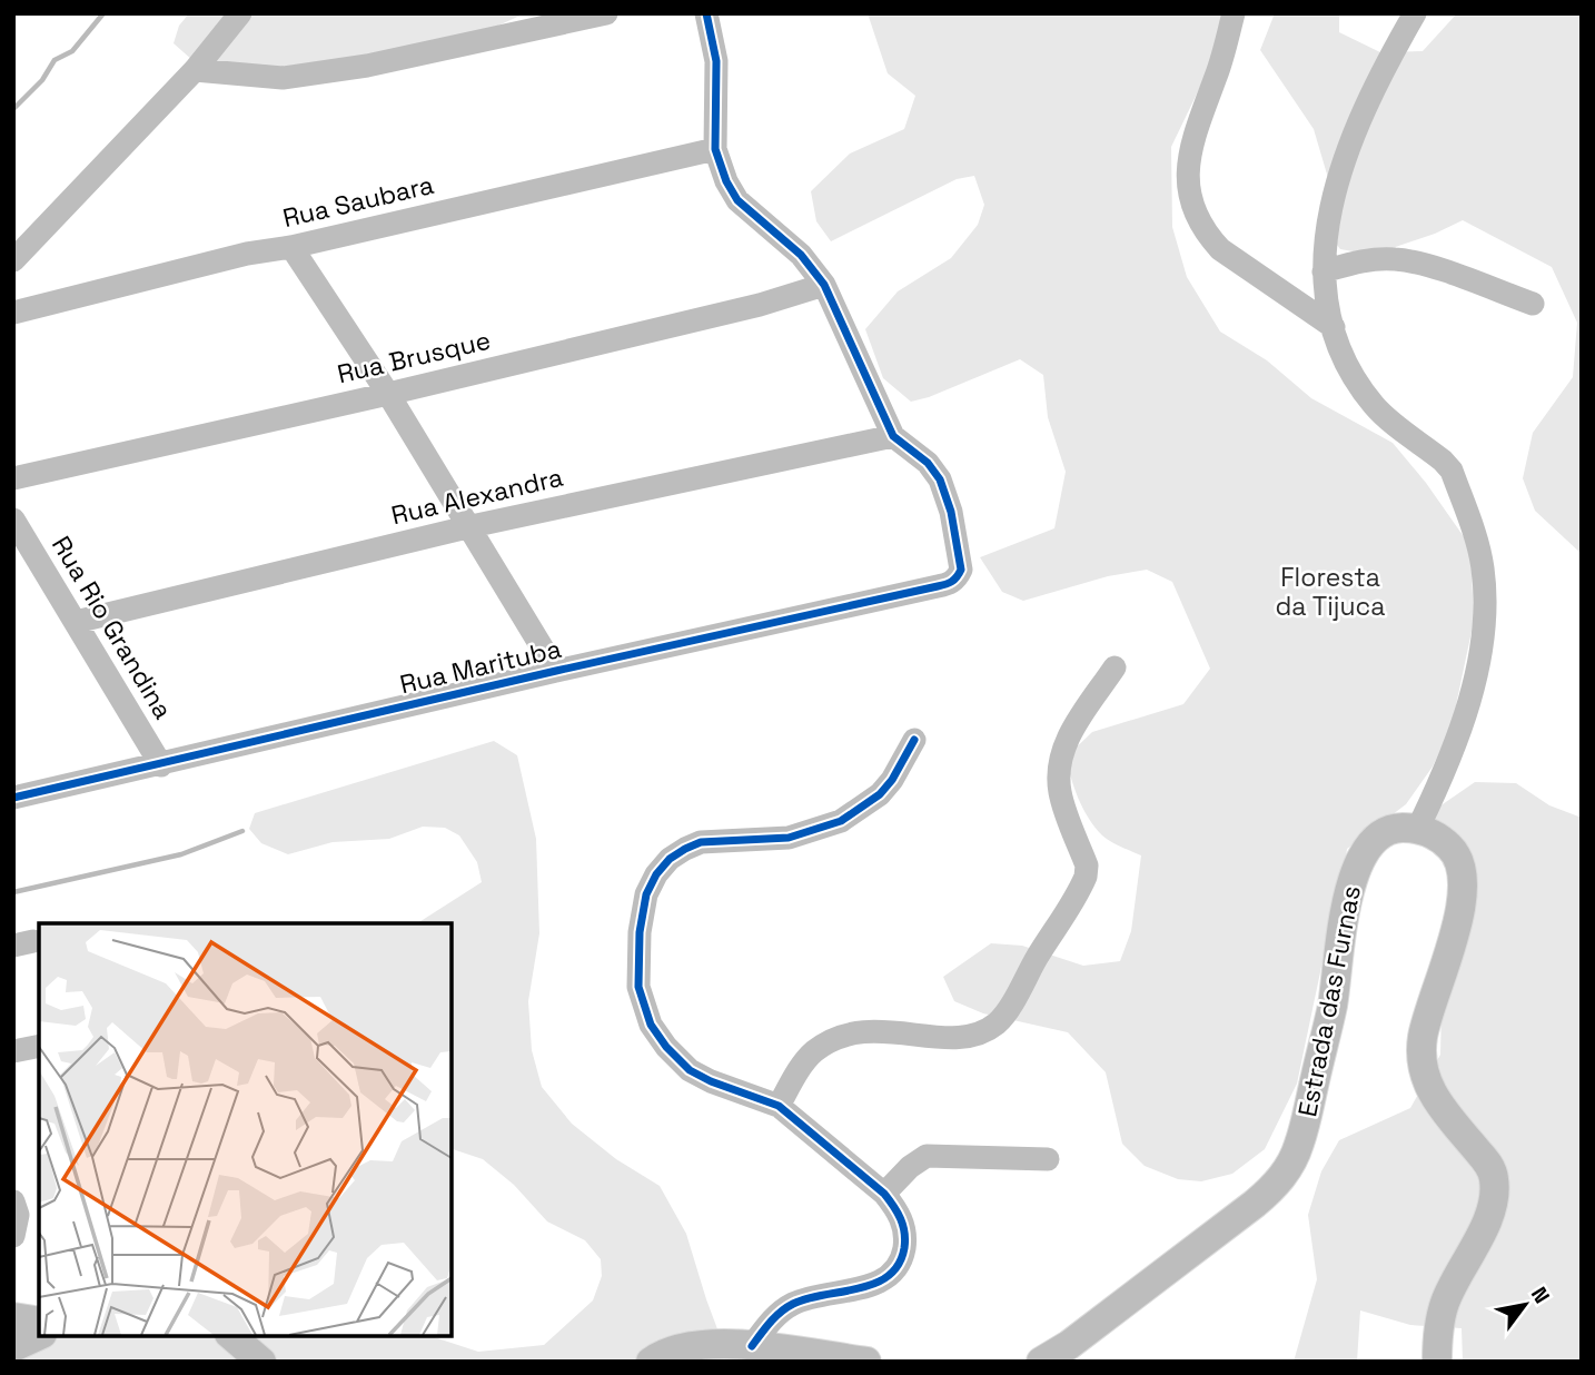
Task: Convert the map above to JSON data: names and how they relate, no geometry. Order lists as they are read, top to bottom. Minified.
{"streets":{"main road":["Estrada das Furnas"],"street":["Rua Saubara","Rua Brusque","Rua Alexandra","Rua Rio Grandina","Rua Marituba"]},"crossings":[["Rua Alexandra","Rua Rio Grandina"],["Rua Alexandra","Rua Marituba"],["Rua Rio Grandina","Rua Marituba"]],"parks":["Floresta da Tijuca"],"north":"top right"}
